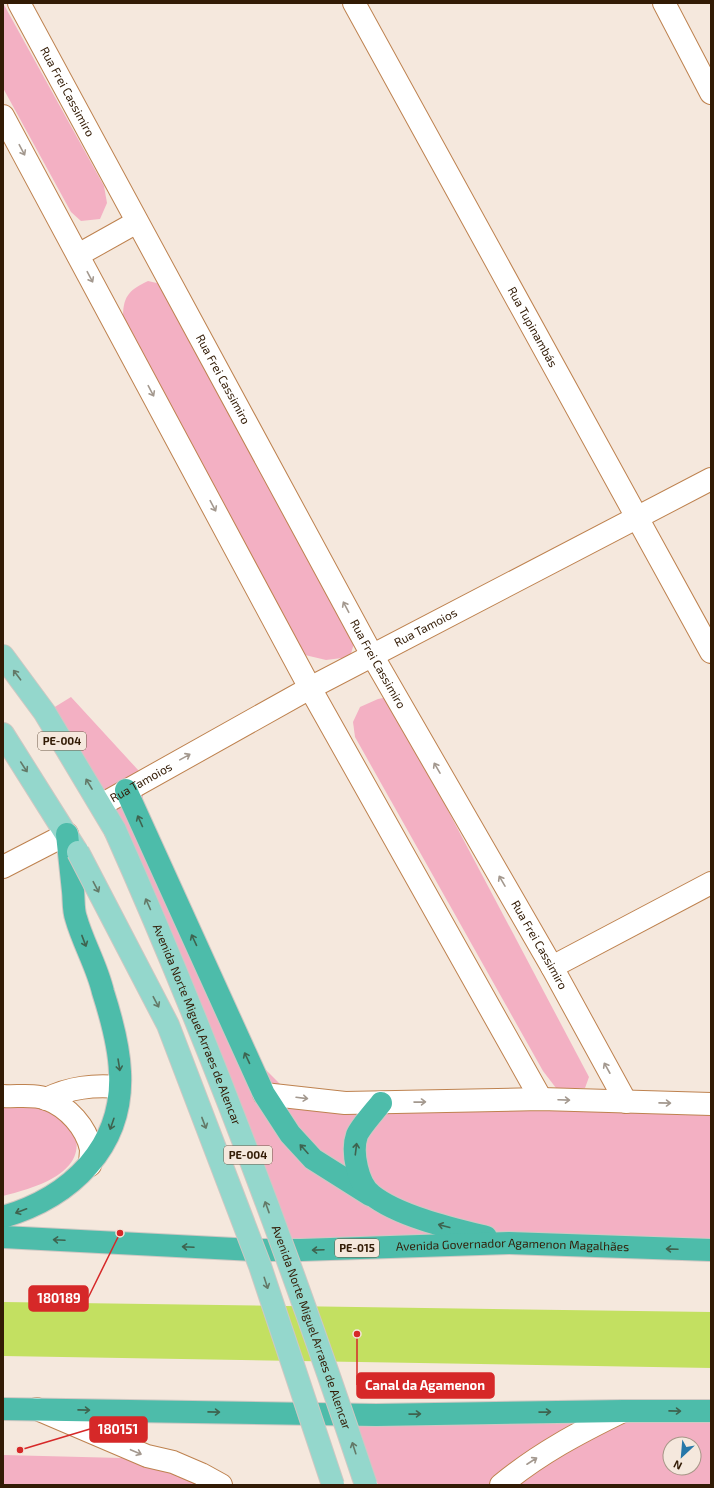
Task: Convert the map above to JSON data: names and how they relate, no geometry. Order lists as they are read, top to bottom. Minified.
{"streets":{"highway":["PE-015","Avenida Governador Agamenon Magalhães"],"main road":["PE-004","Avenida Norte Miguel Arraes de Alencar"],"street":["Rua Frei Cassimiro","Rua Tupinambás","Rua Tamoios"]},"crossings":[["Rua Frei Cassimiro","Rua Tamoios"],["Rua Tupinambás","Rua Tamoios"],["Rua Tamoios","Avenida Norte Miguel Arraes de Alencar"]],"places":["180189","Canal da Agamenon","180151"],"north":"bottom left"}
